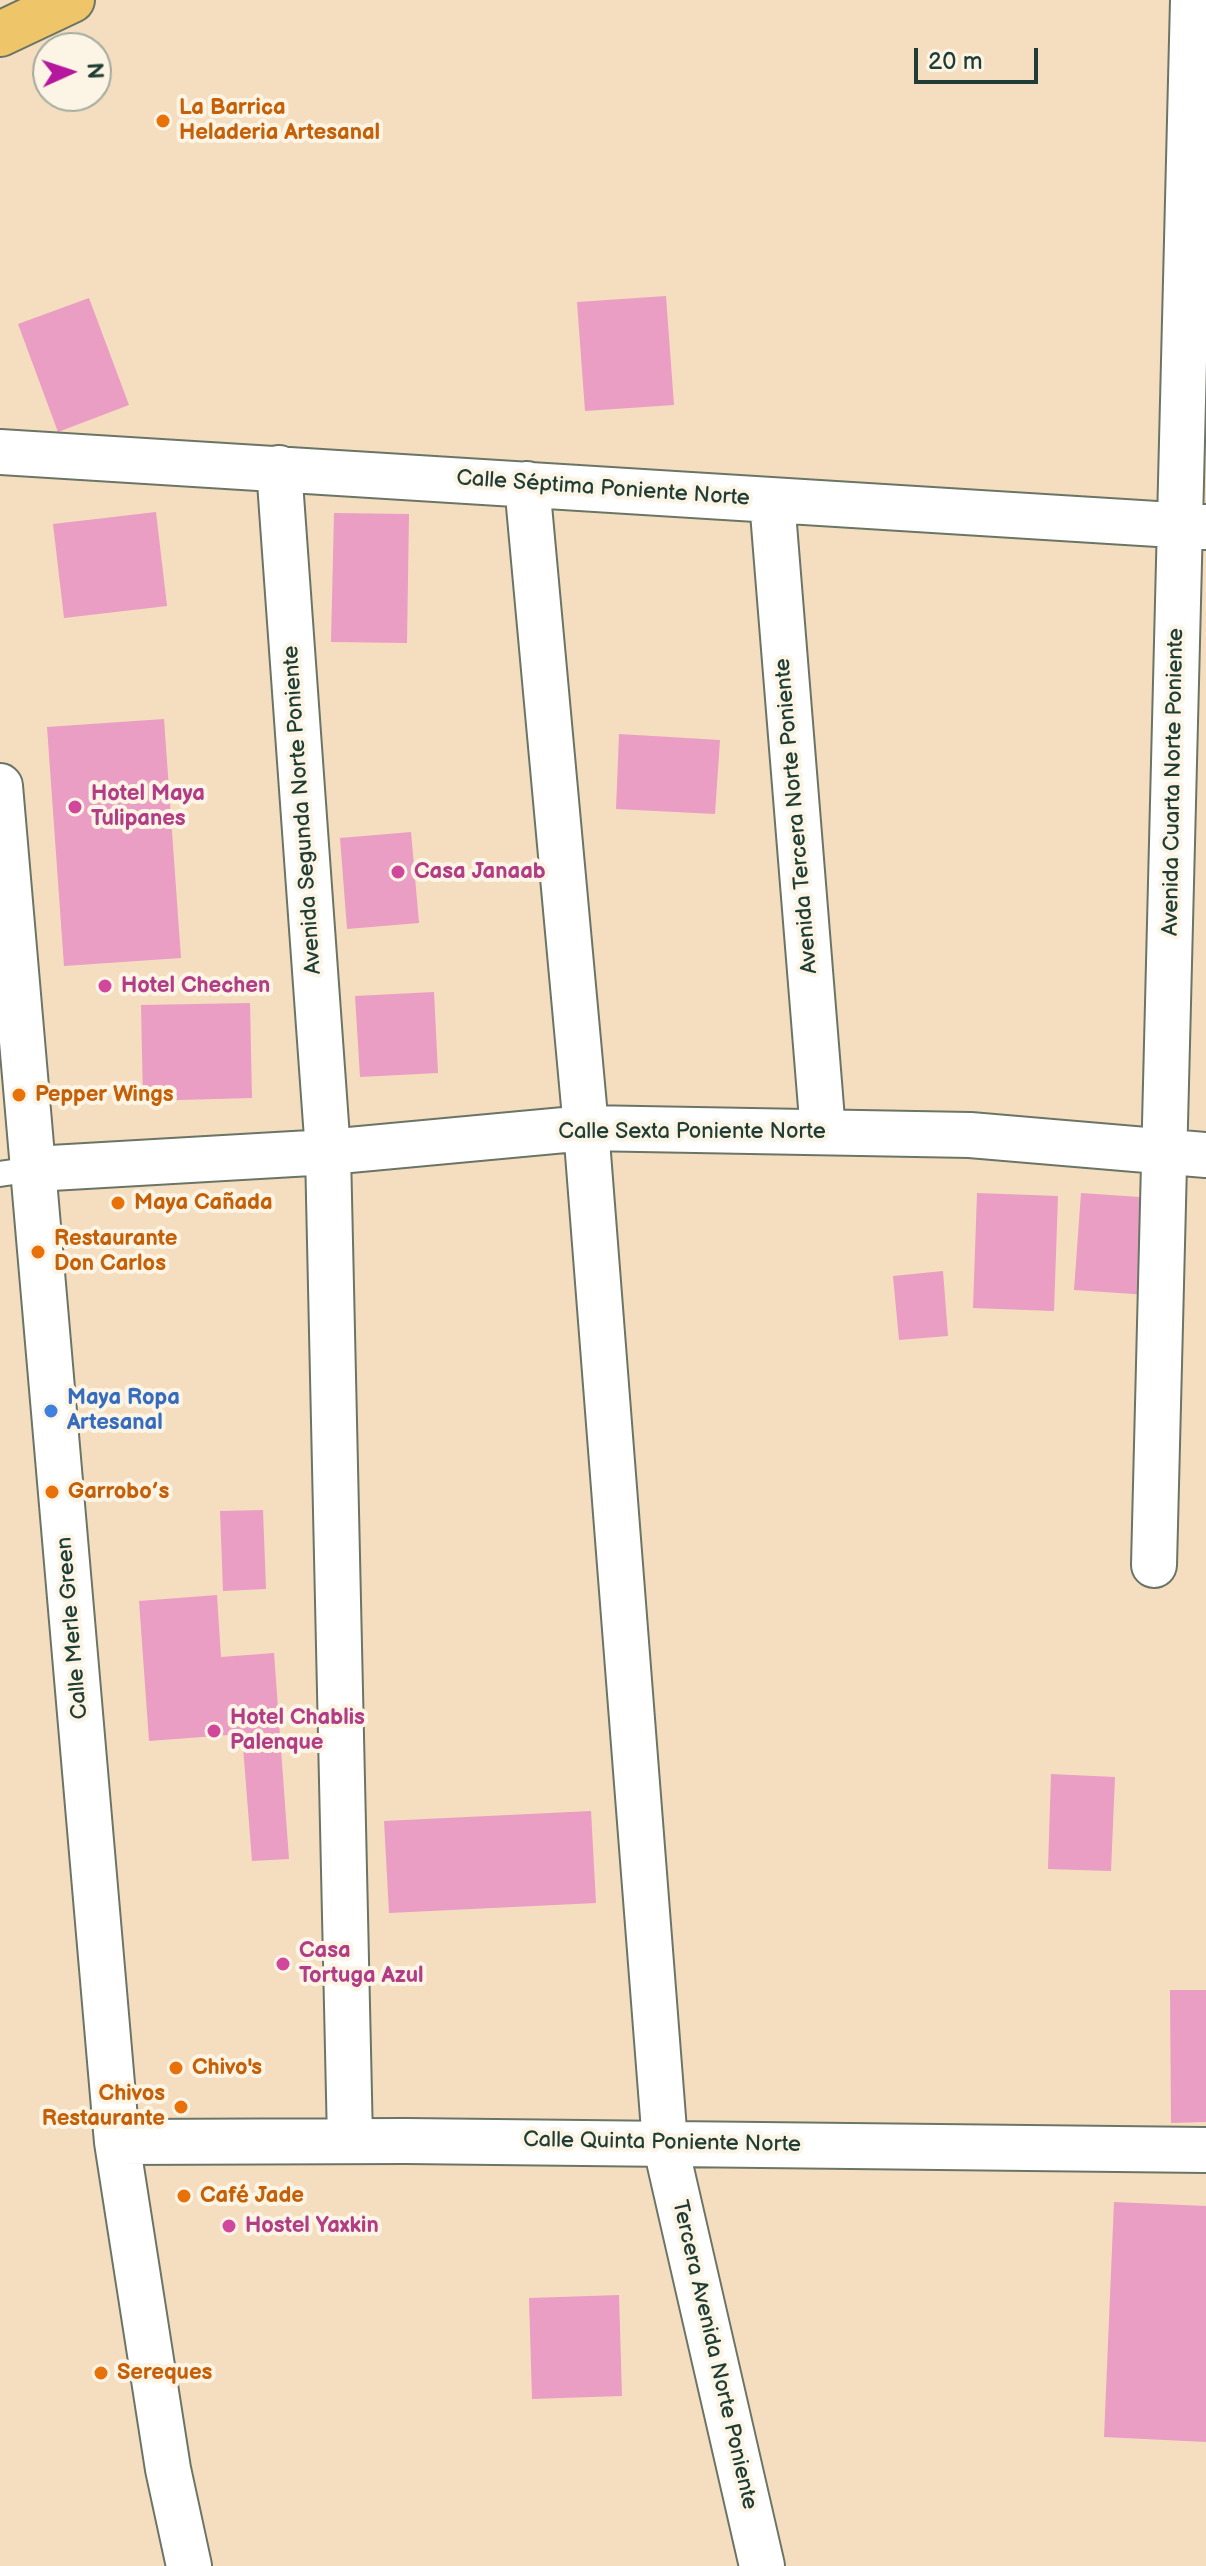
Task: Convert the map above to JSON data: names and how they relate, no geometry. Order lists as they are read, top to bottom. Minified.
{"streets":{"street":["Calle Séptima Poniente Norte","Avenida Cuarta Norte Poniente","Avenida Segunda Norte Poniente","Avenida Tercera Norte Poniente","Calle Sexta Poniente Norte","Calle Merle Green","Calle Quinta Poniente Norte","Tercera Avenida Norte Poniente"]},"crossings":[["Calle Séptima Poniente Norte","Avenida Cuarta Norte Poniente"],["Calle Séptima Poniente Norte","Avenida Segunda Norte Poniente"],["Calle Séptima Poniente Norte","Avenida Tercera Norte Poniente"],["Calle Séptima Poniente Norte","Tercera Avenida Norte Poniente"],["Avenida Cuarta Norte Poniente","Calle Sexta Poniente Norte"],["Avenida Segunda Norte Poniente","Calle Sexta Poniente Norte"],["Avenida Segunda Norte Poniente","Calle Quinta Poniente Norte"],["Avenida Tercera Norte Poniente","Calle Sexta Poniente Norte"],["Calle Sexta Poniente Norte","Calle Merle Green"],["Calle Sexta Poniente Norte","Tercera Avenida Norte Poniente"],["Calle Merle Green","Calle Quinta Poniente Norte"],["Calle Quinta Poniente Norte","Tercera Avenida Norte Poniente"]],"places":["La Barrica Heladeria Artesanal","Hotel Maya Tulipanes","Casa Janaab","Hotel Chechen","Pepper Wings","Maya Cañada","Restaurante Don Carlos","Maya Ropa Artesanal","Garrobo’s","Hotel Chablis Palenque","Casa Tortuga Azul","Chivo's","Chivos Restaurante","Café Jade","Hostel Yaxkin","Sereques"],"scale_bar":"20 m","north":"right"}
